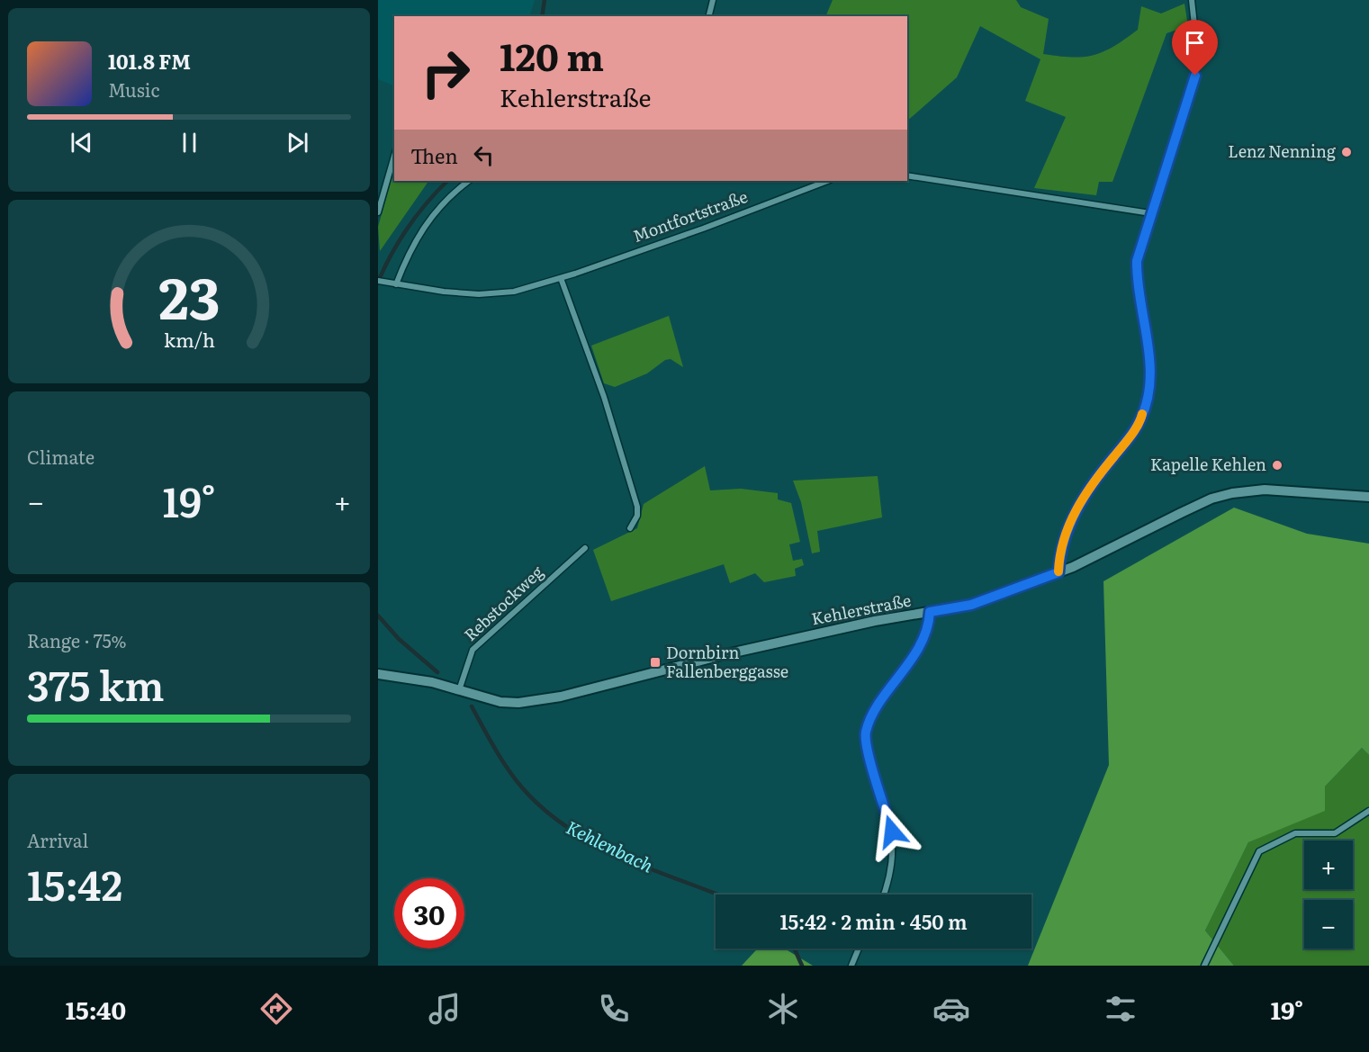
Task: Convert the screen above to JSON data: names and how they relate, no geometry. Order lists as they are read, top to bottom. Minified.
{"streets":{"street":["Montfortstraße","Rebstockweg","Kehlerstraße"]},"crossings":[["Rebstockweg","Kehlerstraße"]],"water":["Kehlenbach"],"places":{"other":["Lenz Nenning","Kapelle Kehlen"],"transit":["Dornbirn Fallenberggasse"]},"page":{"turn":["120 m","Kehlerstraße"],"song":["101.8 FM","Music"],"then":"Then","tile":["Climate",["Range · 75%","375 km"],["Arrival","15:42"]],"heat":["−","19°","+"],"map_buttons":["+","−"],"limit":"30","trip":"15:42 · 2 min · 450 m","tabs":["15:40","19°"],"gauge":["23","km/h"]}}
